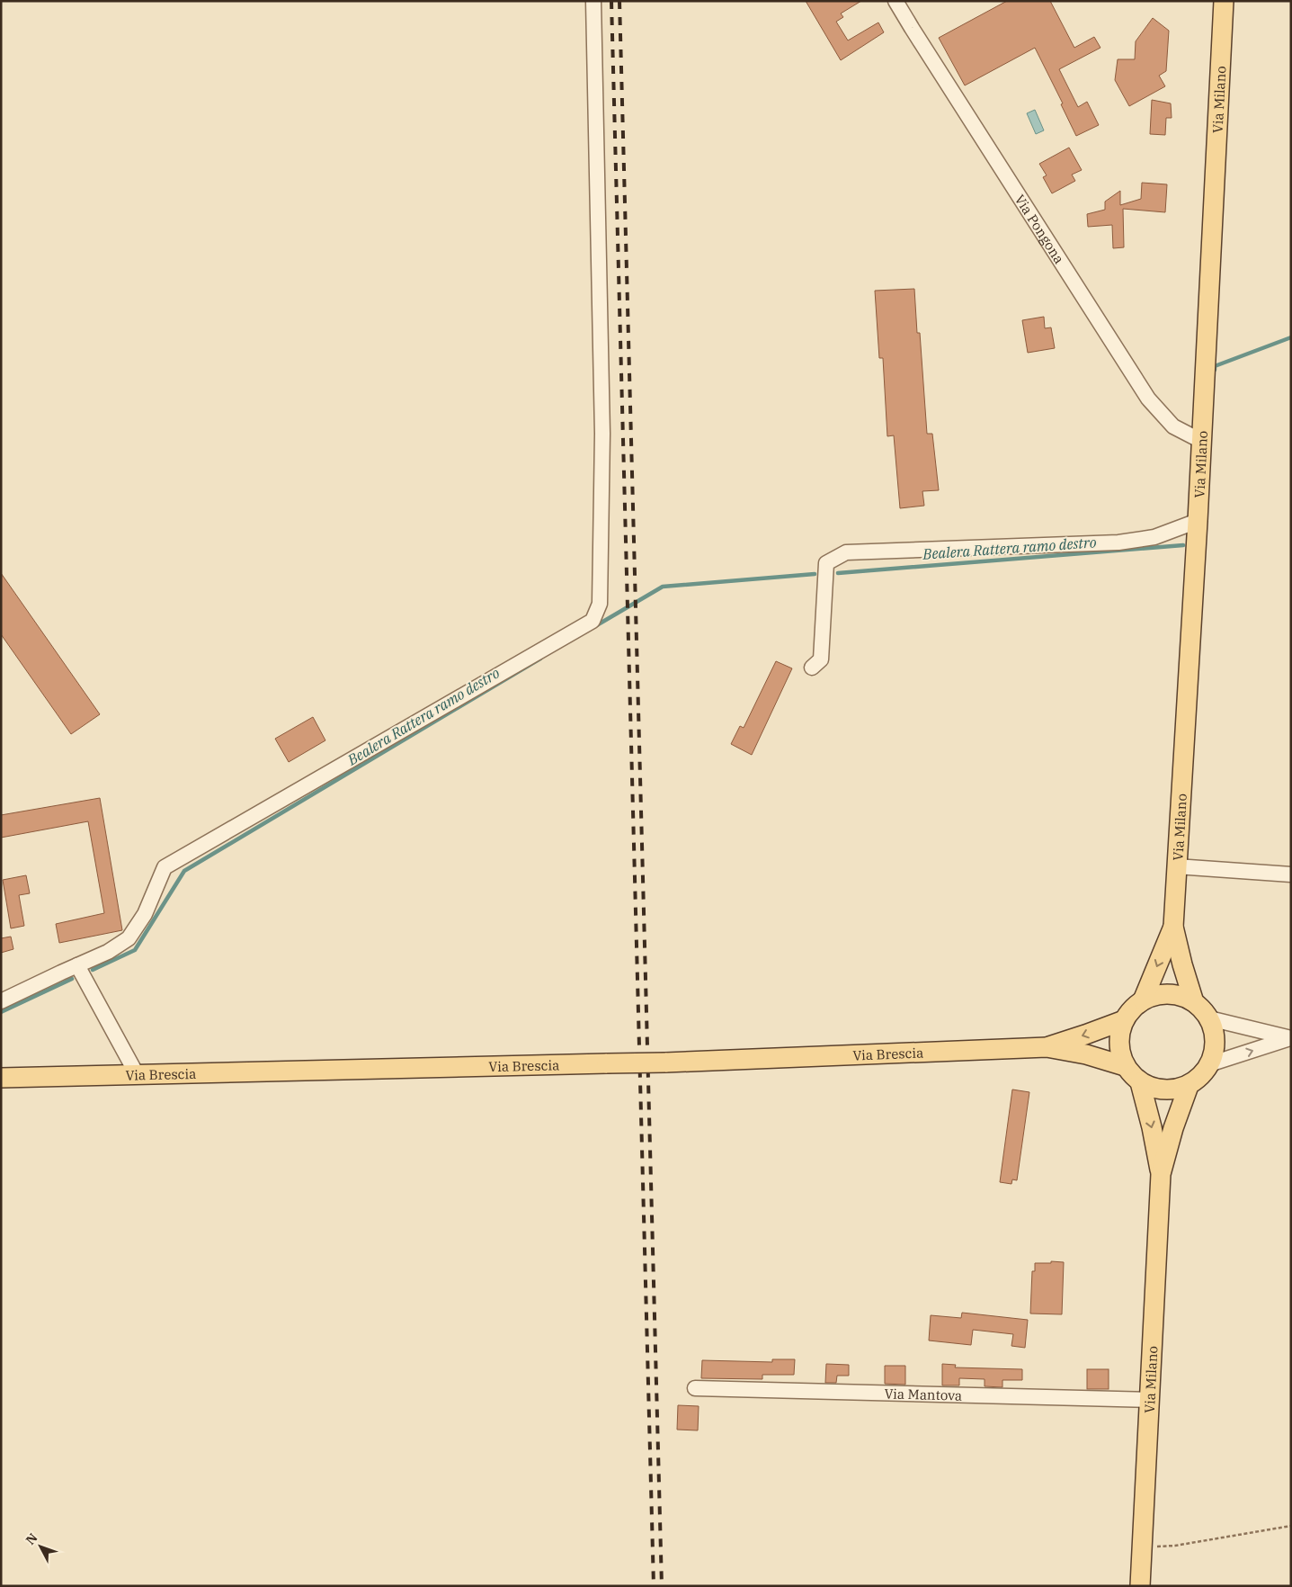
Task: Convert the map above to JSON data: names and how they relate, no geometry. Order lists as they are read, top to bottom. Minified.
{"streets":{"main road":["Via Milano","Via Brescia"],"street":["Via Pongona","Via Mantova"]},"crossings":[["Via Milano","Via Pongona"],["Via Milano","Via Mantova"]],"water":["Bealera Rattera ramo destro"],"north":"top left"}
